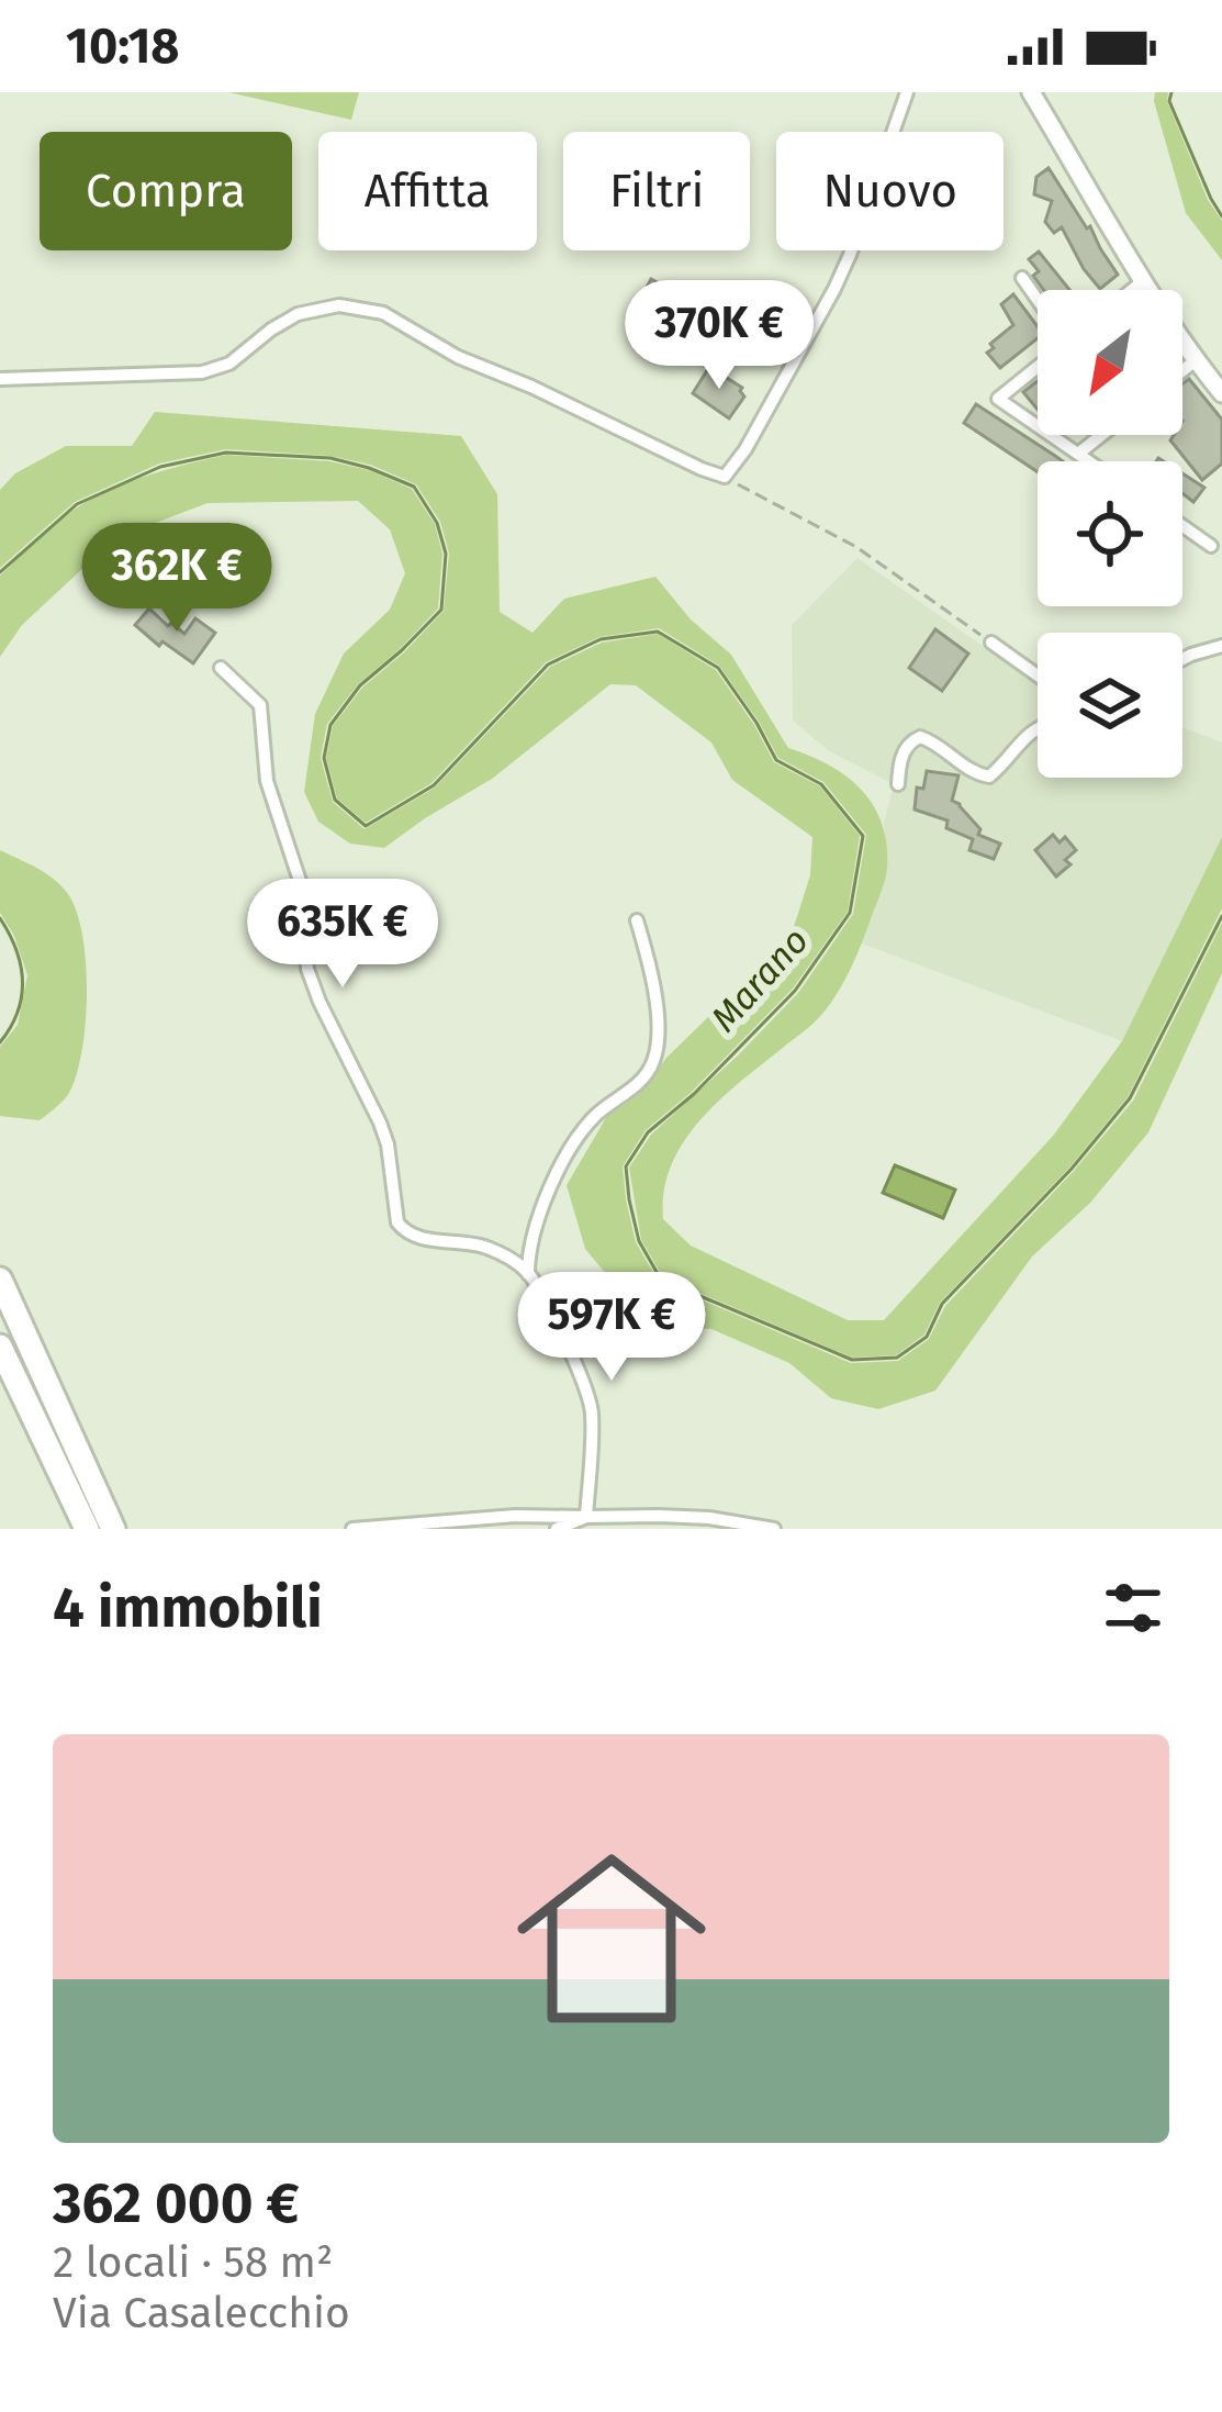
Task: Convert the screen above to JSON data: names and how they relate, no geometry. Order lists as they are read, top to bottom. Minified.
{"water":["Marano"],"north":"bottom left","page":{"status":"10:18","chip":["Compra","Affitta","Filtri","Nuovo"],"price":["370K €","362K €","635K €","597K €"],"heading":"4 immobili","list":[{"name":"362 000 €","note":"2 locali · 58 m² · Via Casalecchio"}]}}
